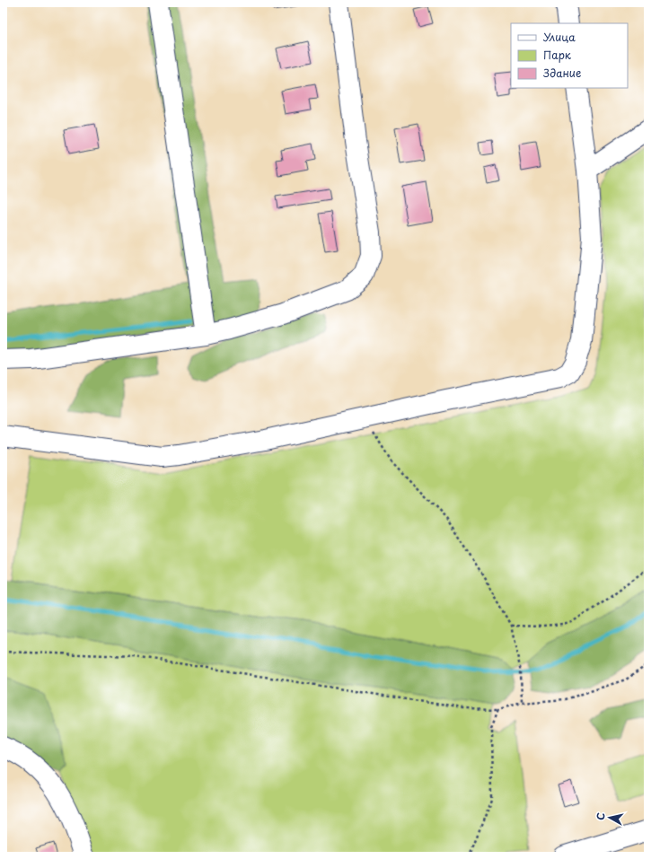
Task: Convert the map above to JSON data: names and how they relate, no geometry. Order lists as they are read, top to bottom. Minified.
{"legend":["Улица","Парк","Здание"],"north":"left"}
